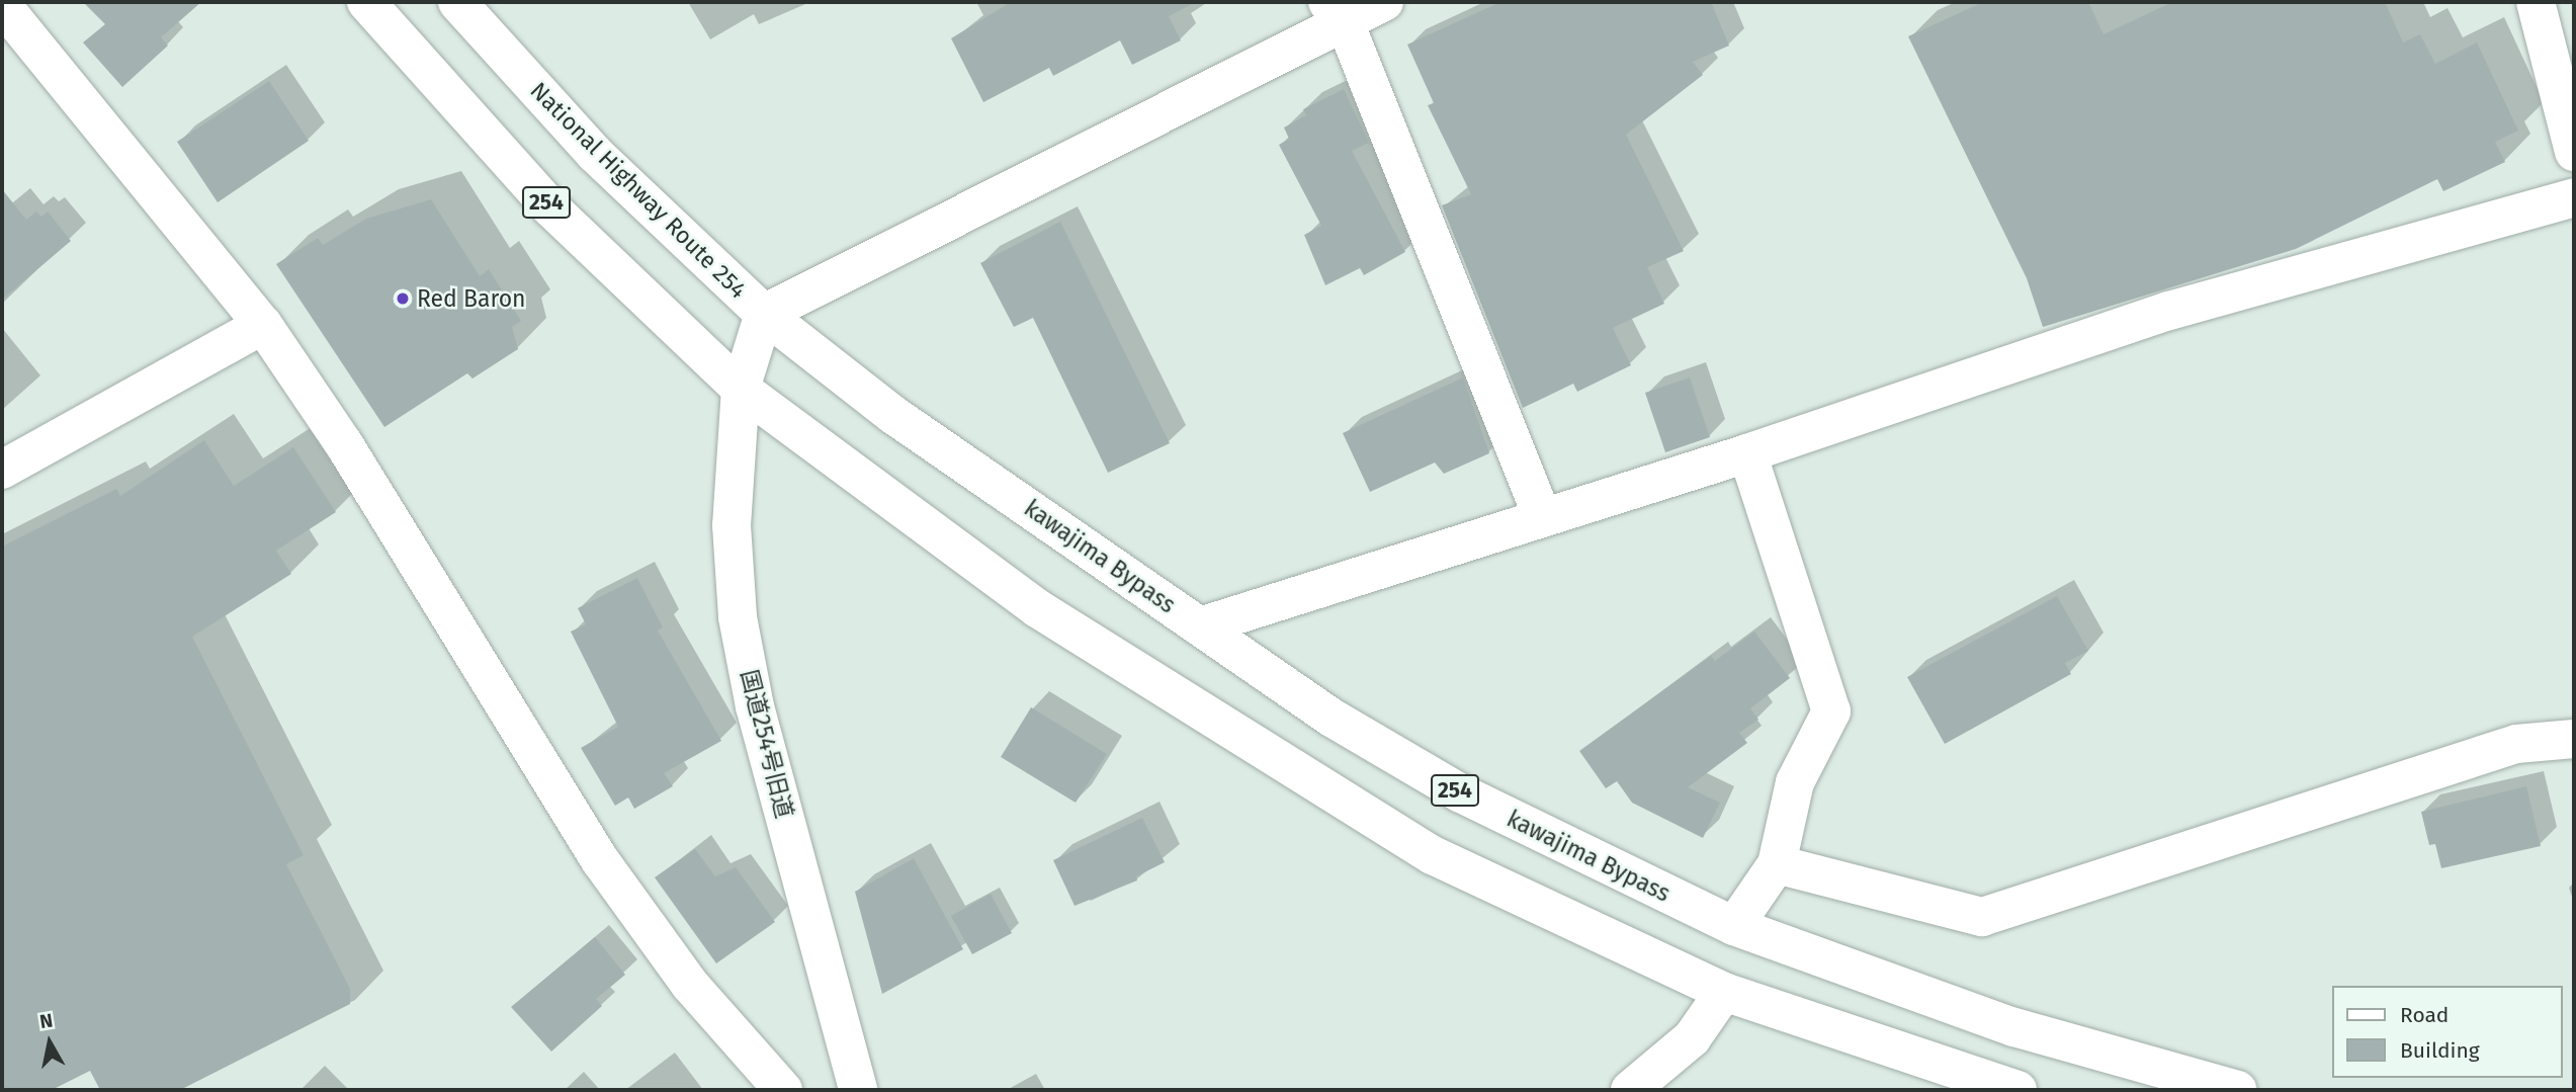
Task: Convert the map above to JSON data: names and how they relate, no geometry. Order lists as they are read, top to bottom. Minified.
{"streets":{"main road":["National Highway Route 254","254","kawajima Bypass","国道254号旧道"]},"crossings":[["National Highway Route 254","kawajima Bypass"],["National Highway Route 254","国道254号旧道"],["254","国道254号旧道"],["kawajima Bypass","国道254号旧道"]],"places":["Red Baron"],"legend":["Road","Building"],"north":"top"}
